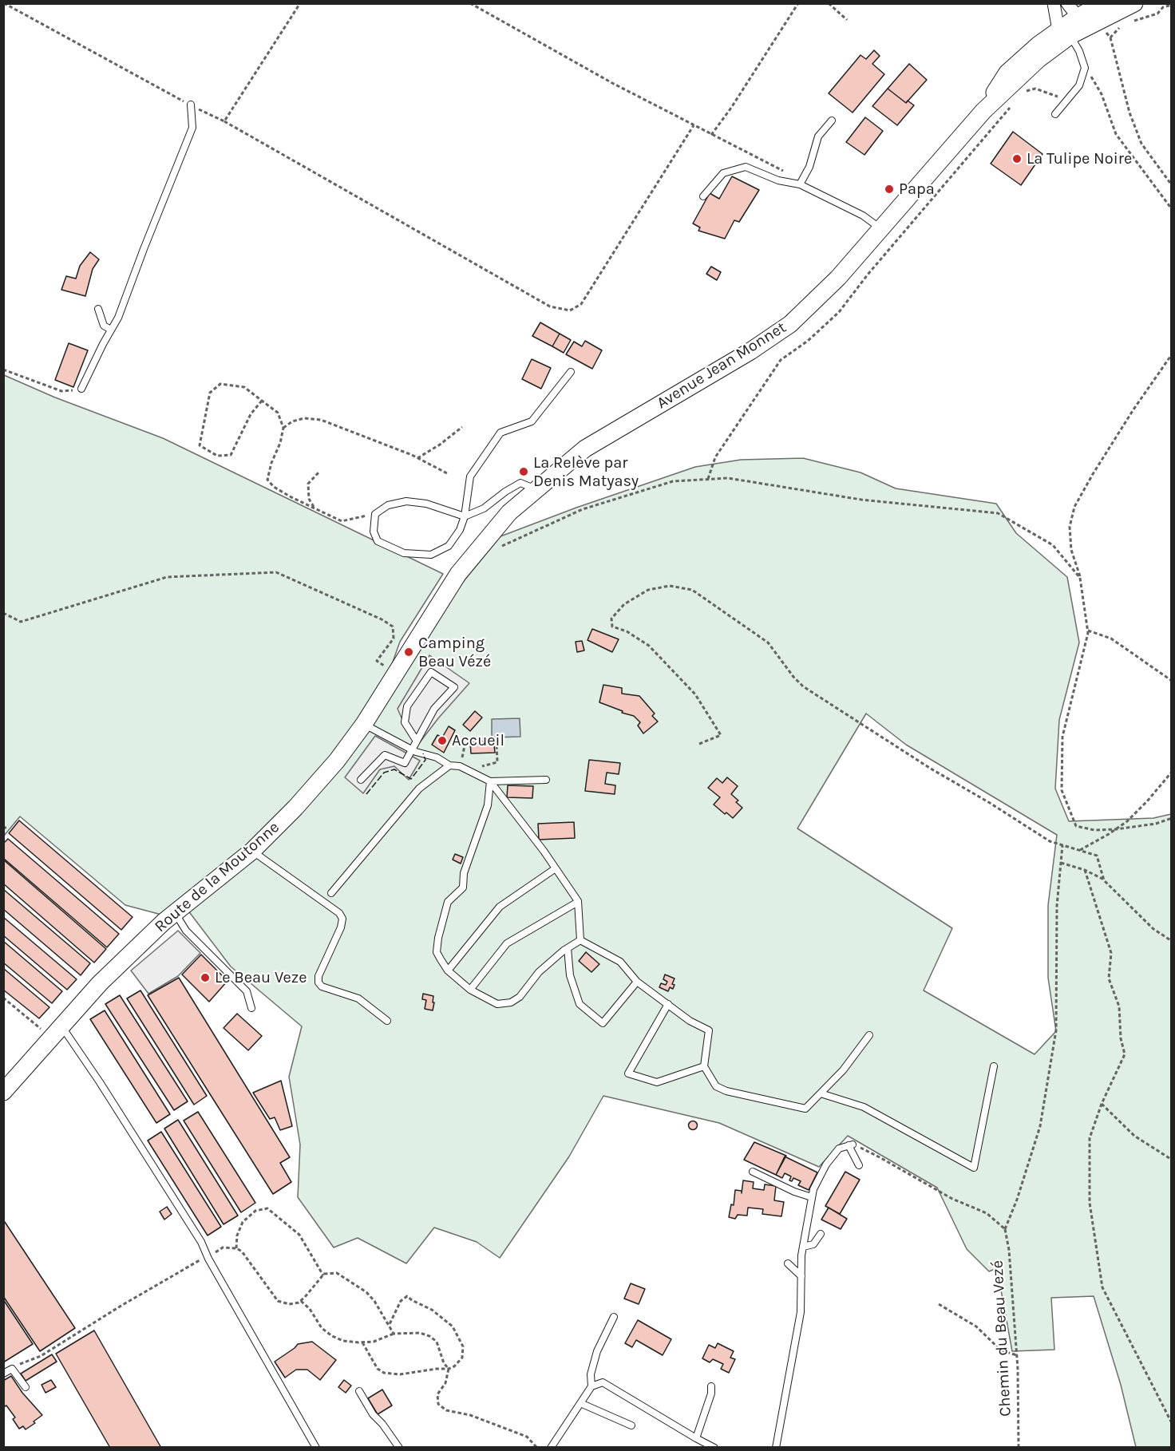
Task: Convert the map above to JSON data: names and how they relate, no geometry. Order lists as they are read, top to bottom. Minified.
{"streets":{"main road":["Avenue Jean Monnet","Route de la Moutonne"],"path":["Chemin du Beau Vezé"]},"crossings":[["Avenue Jean Monnet","Route de la Moutonne"]],"places":["La Tulipe Noire","Papa","La Relève par Denis Matyasy","Camping Beau Vézé","Accueil","Le Beau Veze"]}
